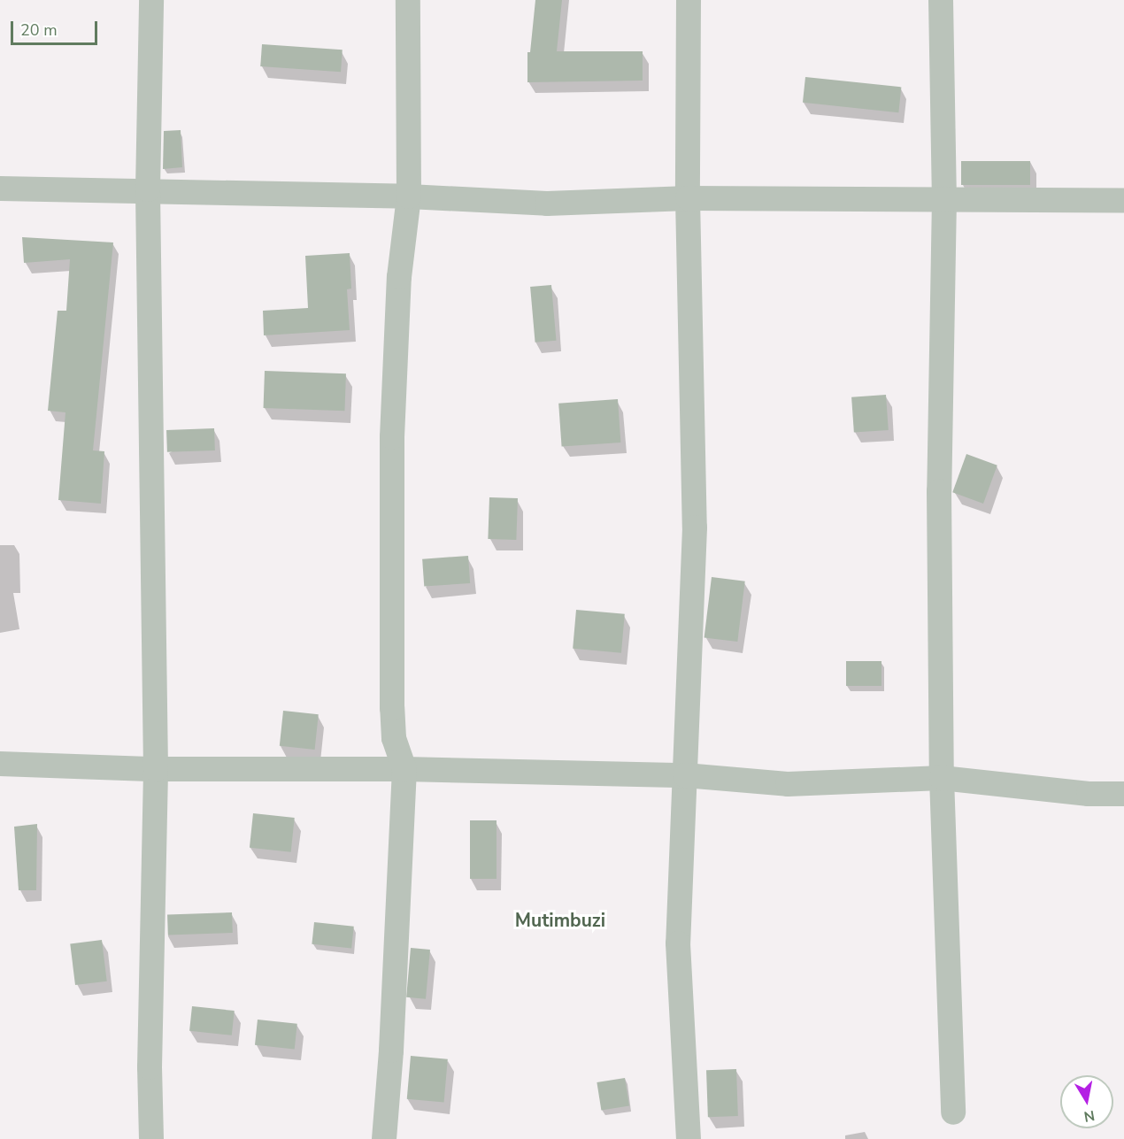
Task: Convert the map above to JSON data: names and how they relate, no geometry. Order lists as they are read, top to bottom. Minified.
{"districts":["Mutimbuzi"],"scale_bar":"20 m","north":"bottom"}
